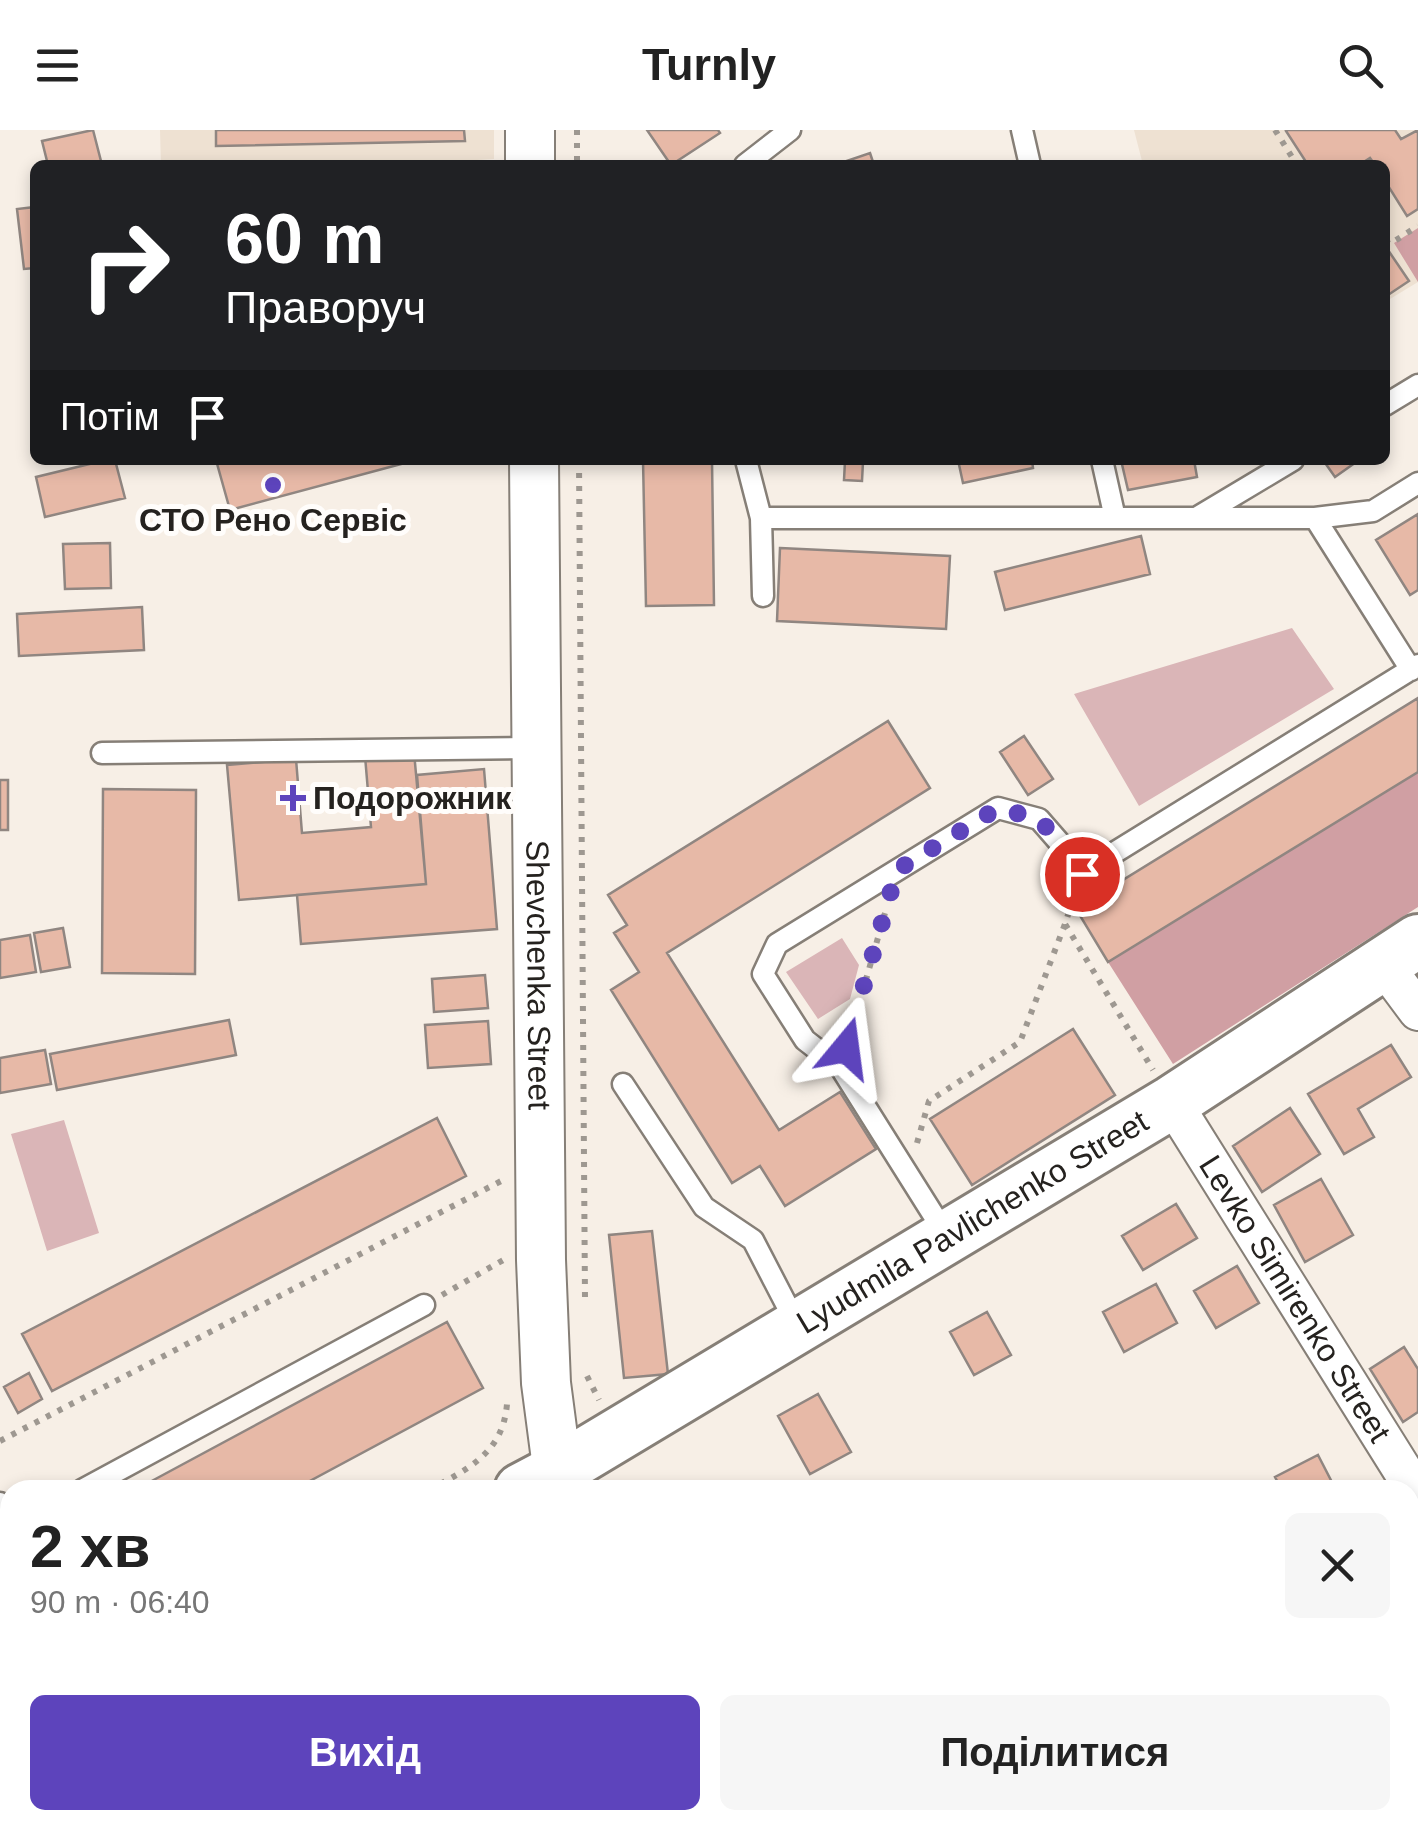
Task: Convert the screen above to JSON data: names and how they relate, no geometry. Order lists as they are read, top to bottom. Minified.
{"streets":{"main road":["Lyudmila Pavlichenko Street"],"street":["Shevchenka Street","Levko Simirenko Street"]},"crossings":[["Lyudmila Pavlichenko Street","Levko Simirenko Street"]],"places":{"other":["СТО Рено Сервіс"],"health":["Подорожник"]},"page":{"header":"Turnly","turn":["60 m","Праворуч"],"then":"Потім","heading":["2 хв","90 m · 06:40"],"buttons":["Вихід","Поділитися"]}}
